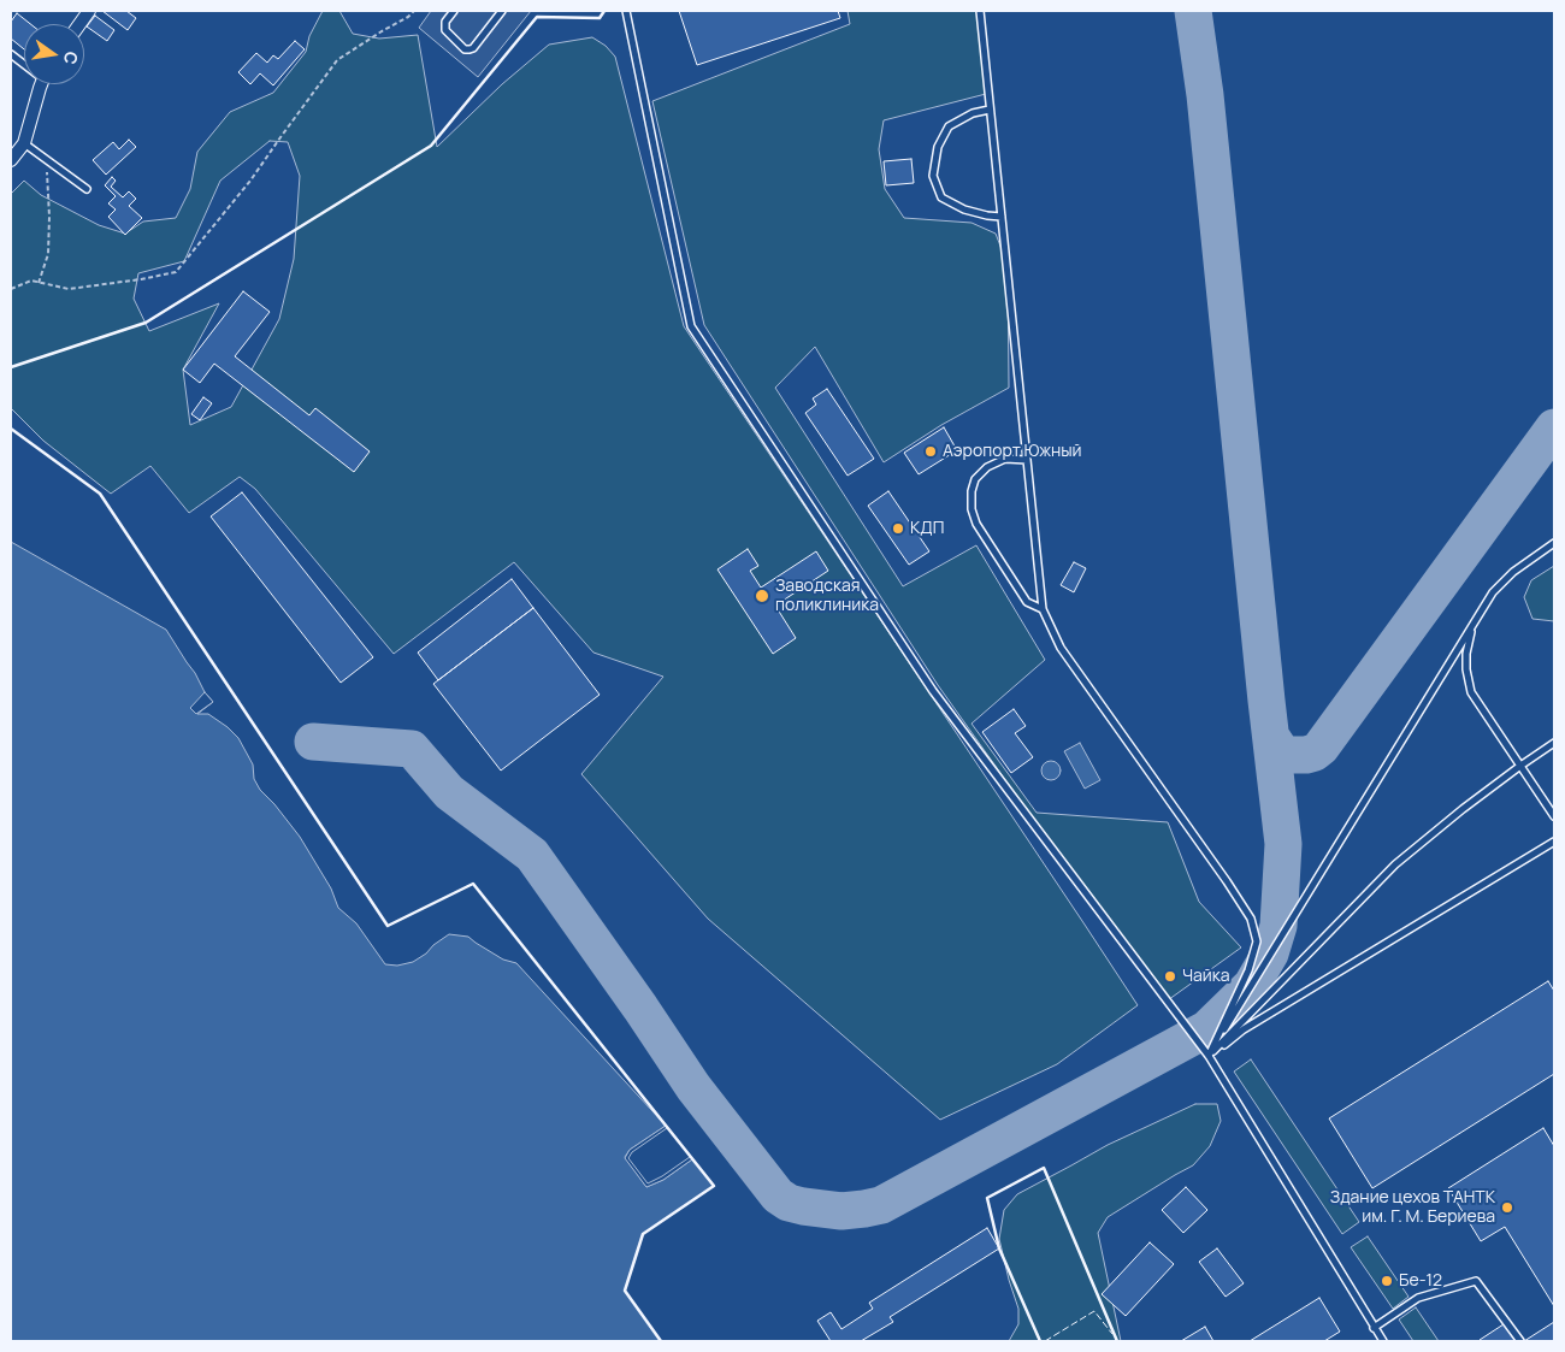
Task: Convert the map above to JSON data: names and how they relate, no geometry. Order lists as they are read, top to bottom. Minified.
{"places":["Аэропорт Южный","КДП","Заводская поликлиника","Чайка","Здание цехов ТАНТК им. Г. М. Бериева","Бе-12"],"north":"right"}
